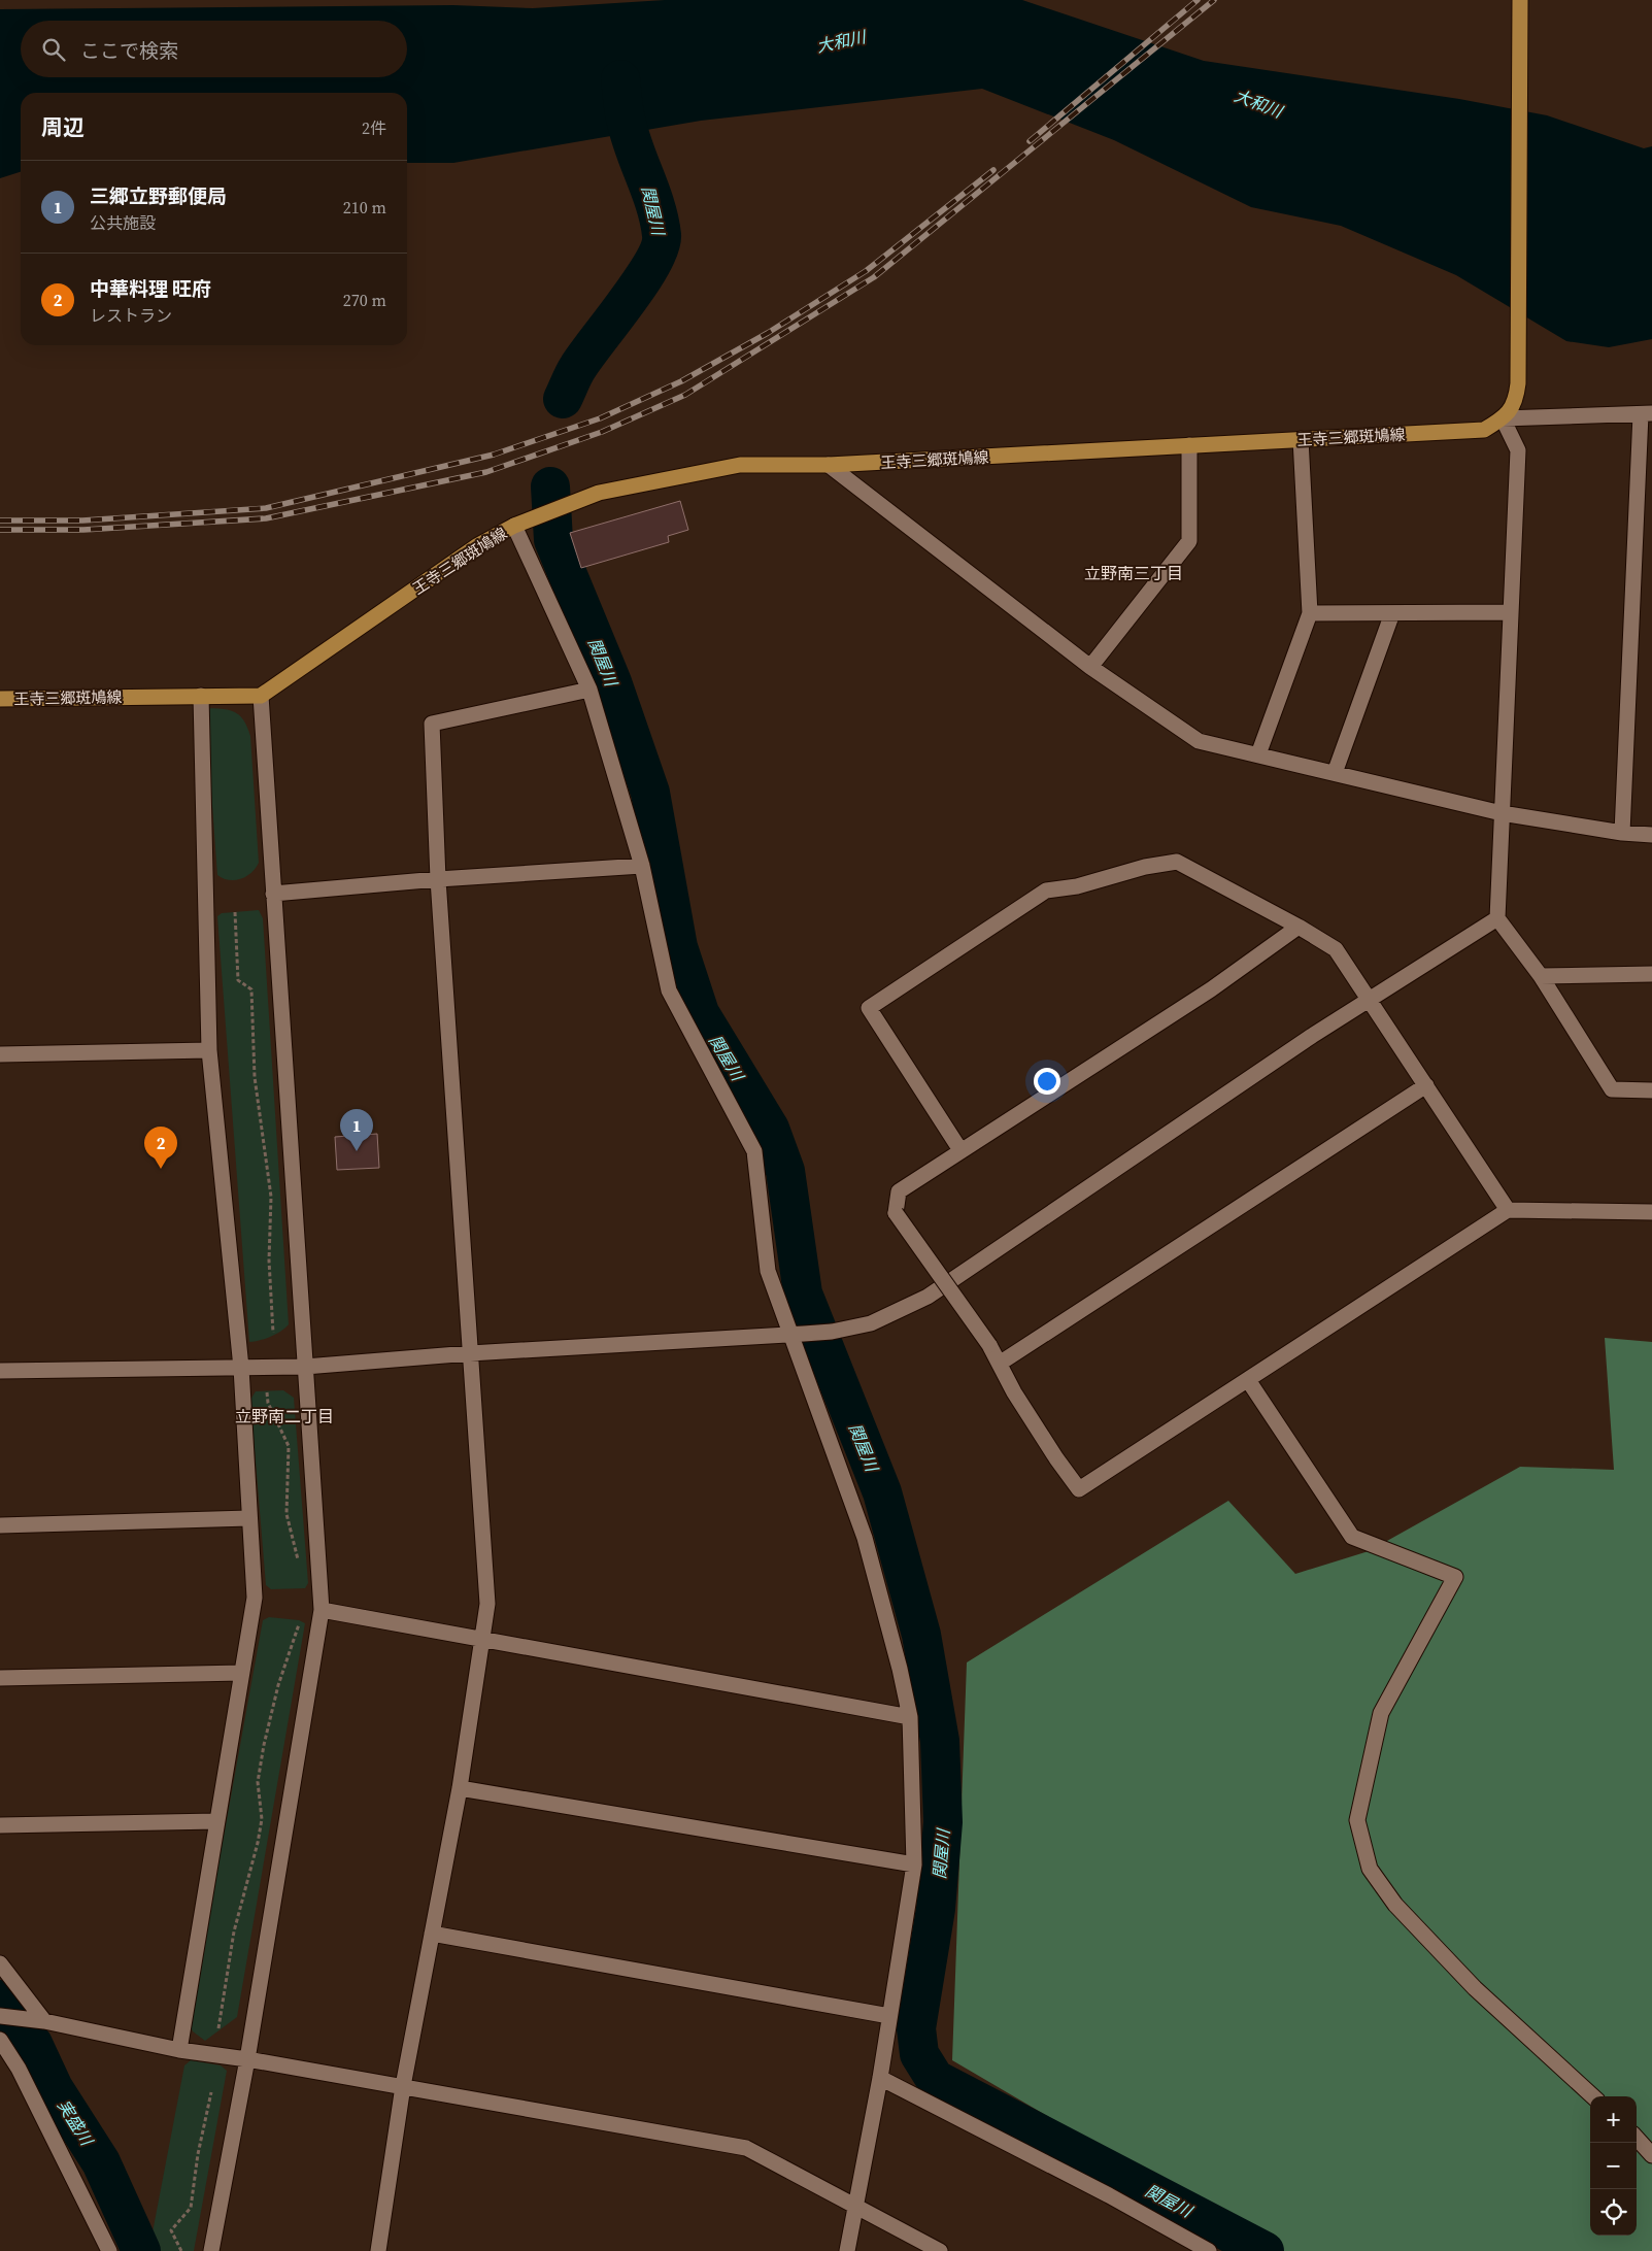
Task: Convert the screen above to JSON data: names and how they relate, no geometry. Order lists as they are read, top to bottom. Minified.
{"streets":{"main road":["王寺三郷斑鳩線"]},"districts":["立野南三丁目","立野南二丁目"],"water":["大和川","関屋川","実盛川"],"page":{"search":"ここで検索","heading":["周辺","2件"],"list":[{"mark":"1","name":"三郷立野郵便局","note":"公共施設","value":"210 m"},{"mark":"2","name":"中華料理 旺府","note":"レストラン","value":"270 m"}],"pins":["1","2"],"map_buttons":["+","−"]}}
